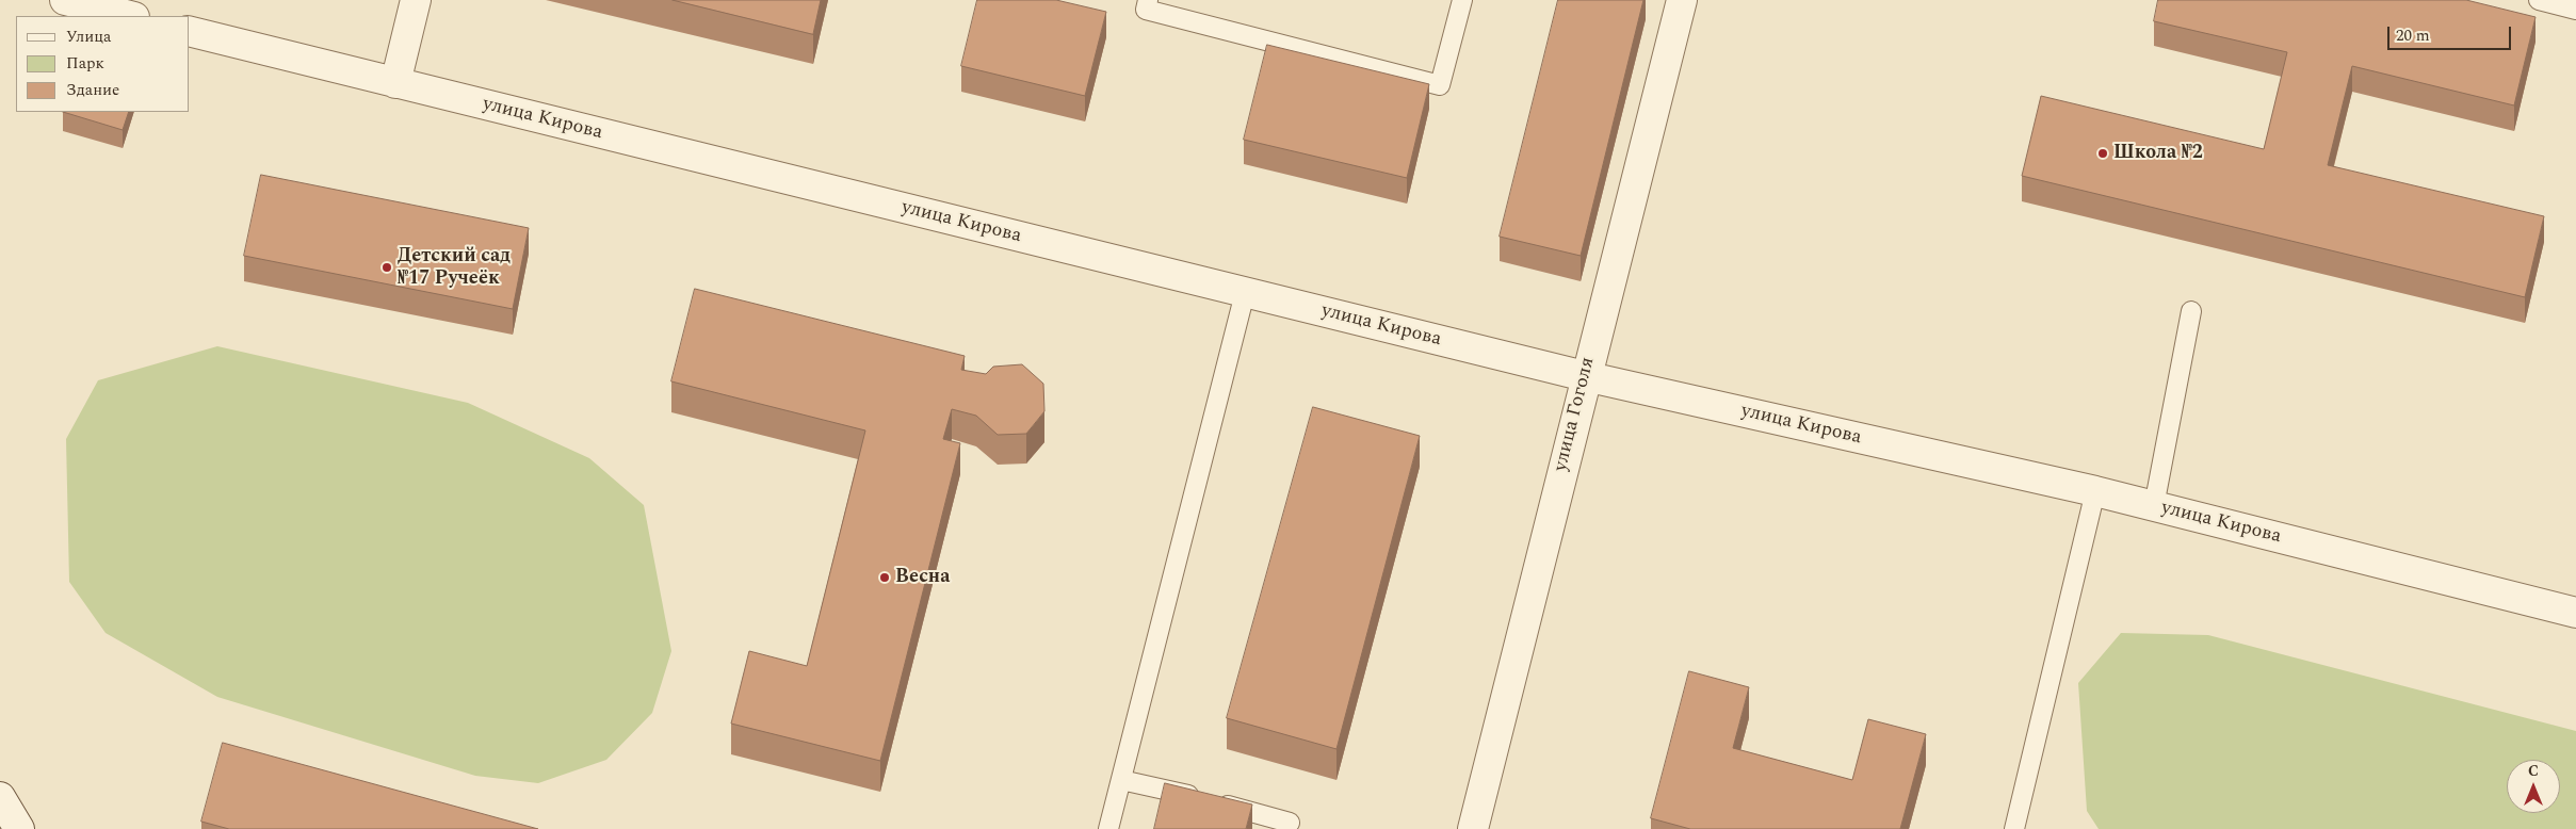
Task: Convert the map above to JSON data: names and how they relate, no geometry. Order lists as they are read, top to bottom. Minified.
{"streets":{"street":["улица Кирова","улица Гоголя"]},"crossings":[["улица Кирова","улица Гоголя"]],"places":["Школа №2","Детский сад №17 Ручеёк","Весна"],"legend":["Улица","Парк","Здание"],"scale_bar":"20 m","north":"top"}
